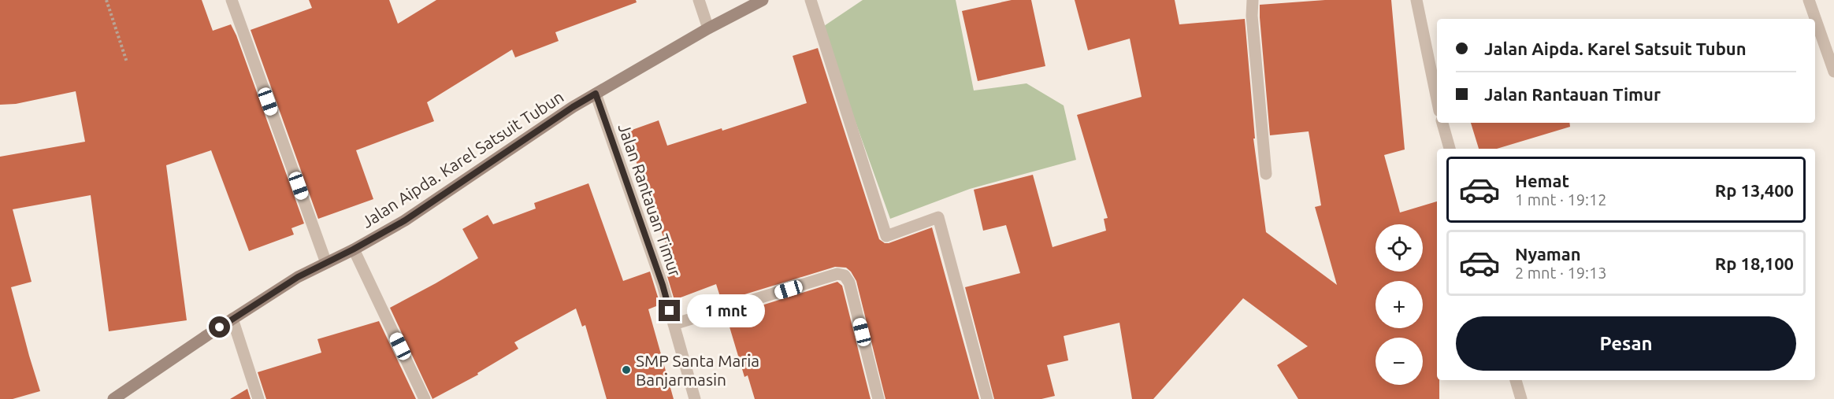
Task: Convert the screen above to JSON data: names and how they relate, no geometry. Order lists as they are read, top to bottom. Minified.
{"streets":{"main road":["Jalan Aipda. Karel Satsuit Tubun"],"street":["Jalan Rantauan Timur"]},"crossings":[["Jalan Aipda. Karel Satsuit Tubun","Jalan Rantauan Timur"]],"places":["SMP Santa Maria Banjarmasin"],"page":{"banner":["Jalan Aipda. Karel Satsuit Tubun","Jalan Rantauan Timur"],"list":[{"name":"Hemat","note":"1 mnt · 19:12","value":"Rp 13,400"},{"name":"Nyaman","note":"2 mnt · 19:13","value":"Rp 18,100"}],"map_buttons":["+","−"],"bubble":"1 mnt","buttons":"Pesan"}}
